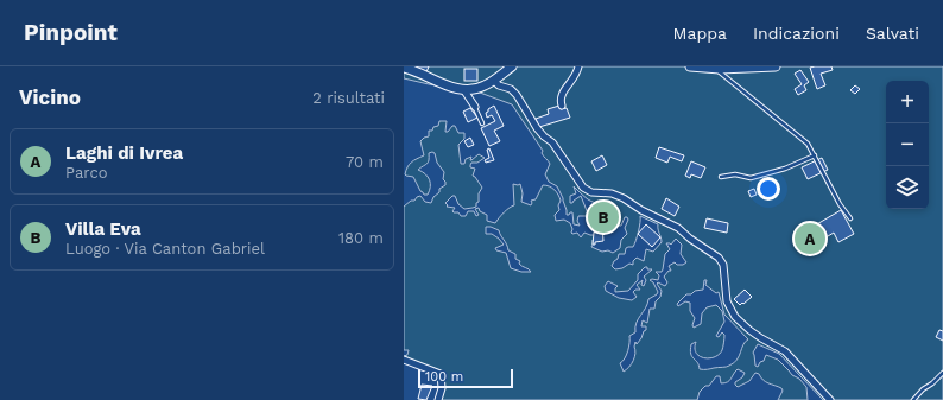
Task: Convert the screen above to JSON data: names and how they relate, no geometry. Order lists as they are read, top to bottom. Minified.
{"scale_bar":"100 m","page":{"header":"Pinpoint","nav":["Mappa","Indicazioni","Salvati"],"heading":["Vicino","2 risultati"],"map_buttons":["+","−"],"list":[{"mark":"A","name":"Laghi di Ivrea","note":"Parco","value":"70 m"},{"mark":"B","name":"Villa Eva","note":"Luogo · Via Canton Gabriel","value":"180 m"}],"pins":["B","A"],"scale":"100 m"}}
